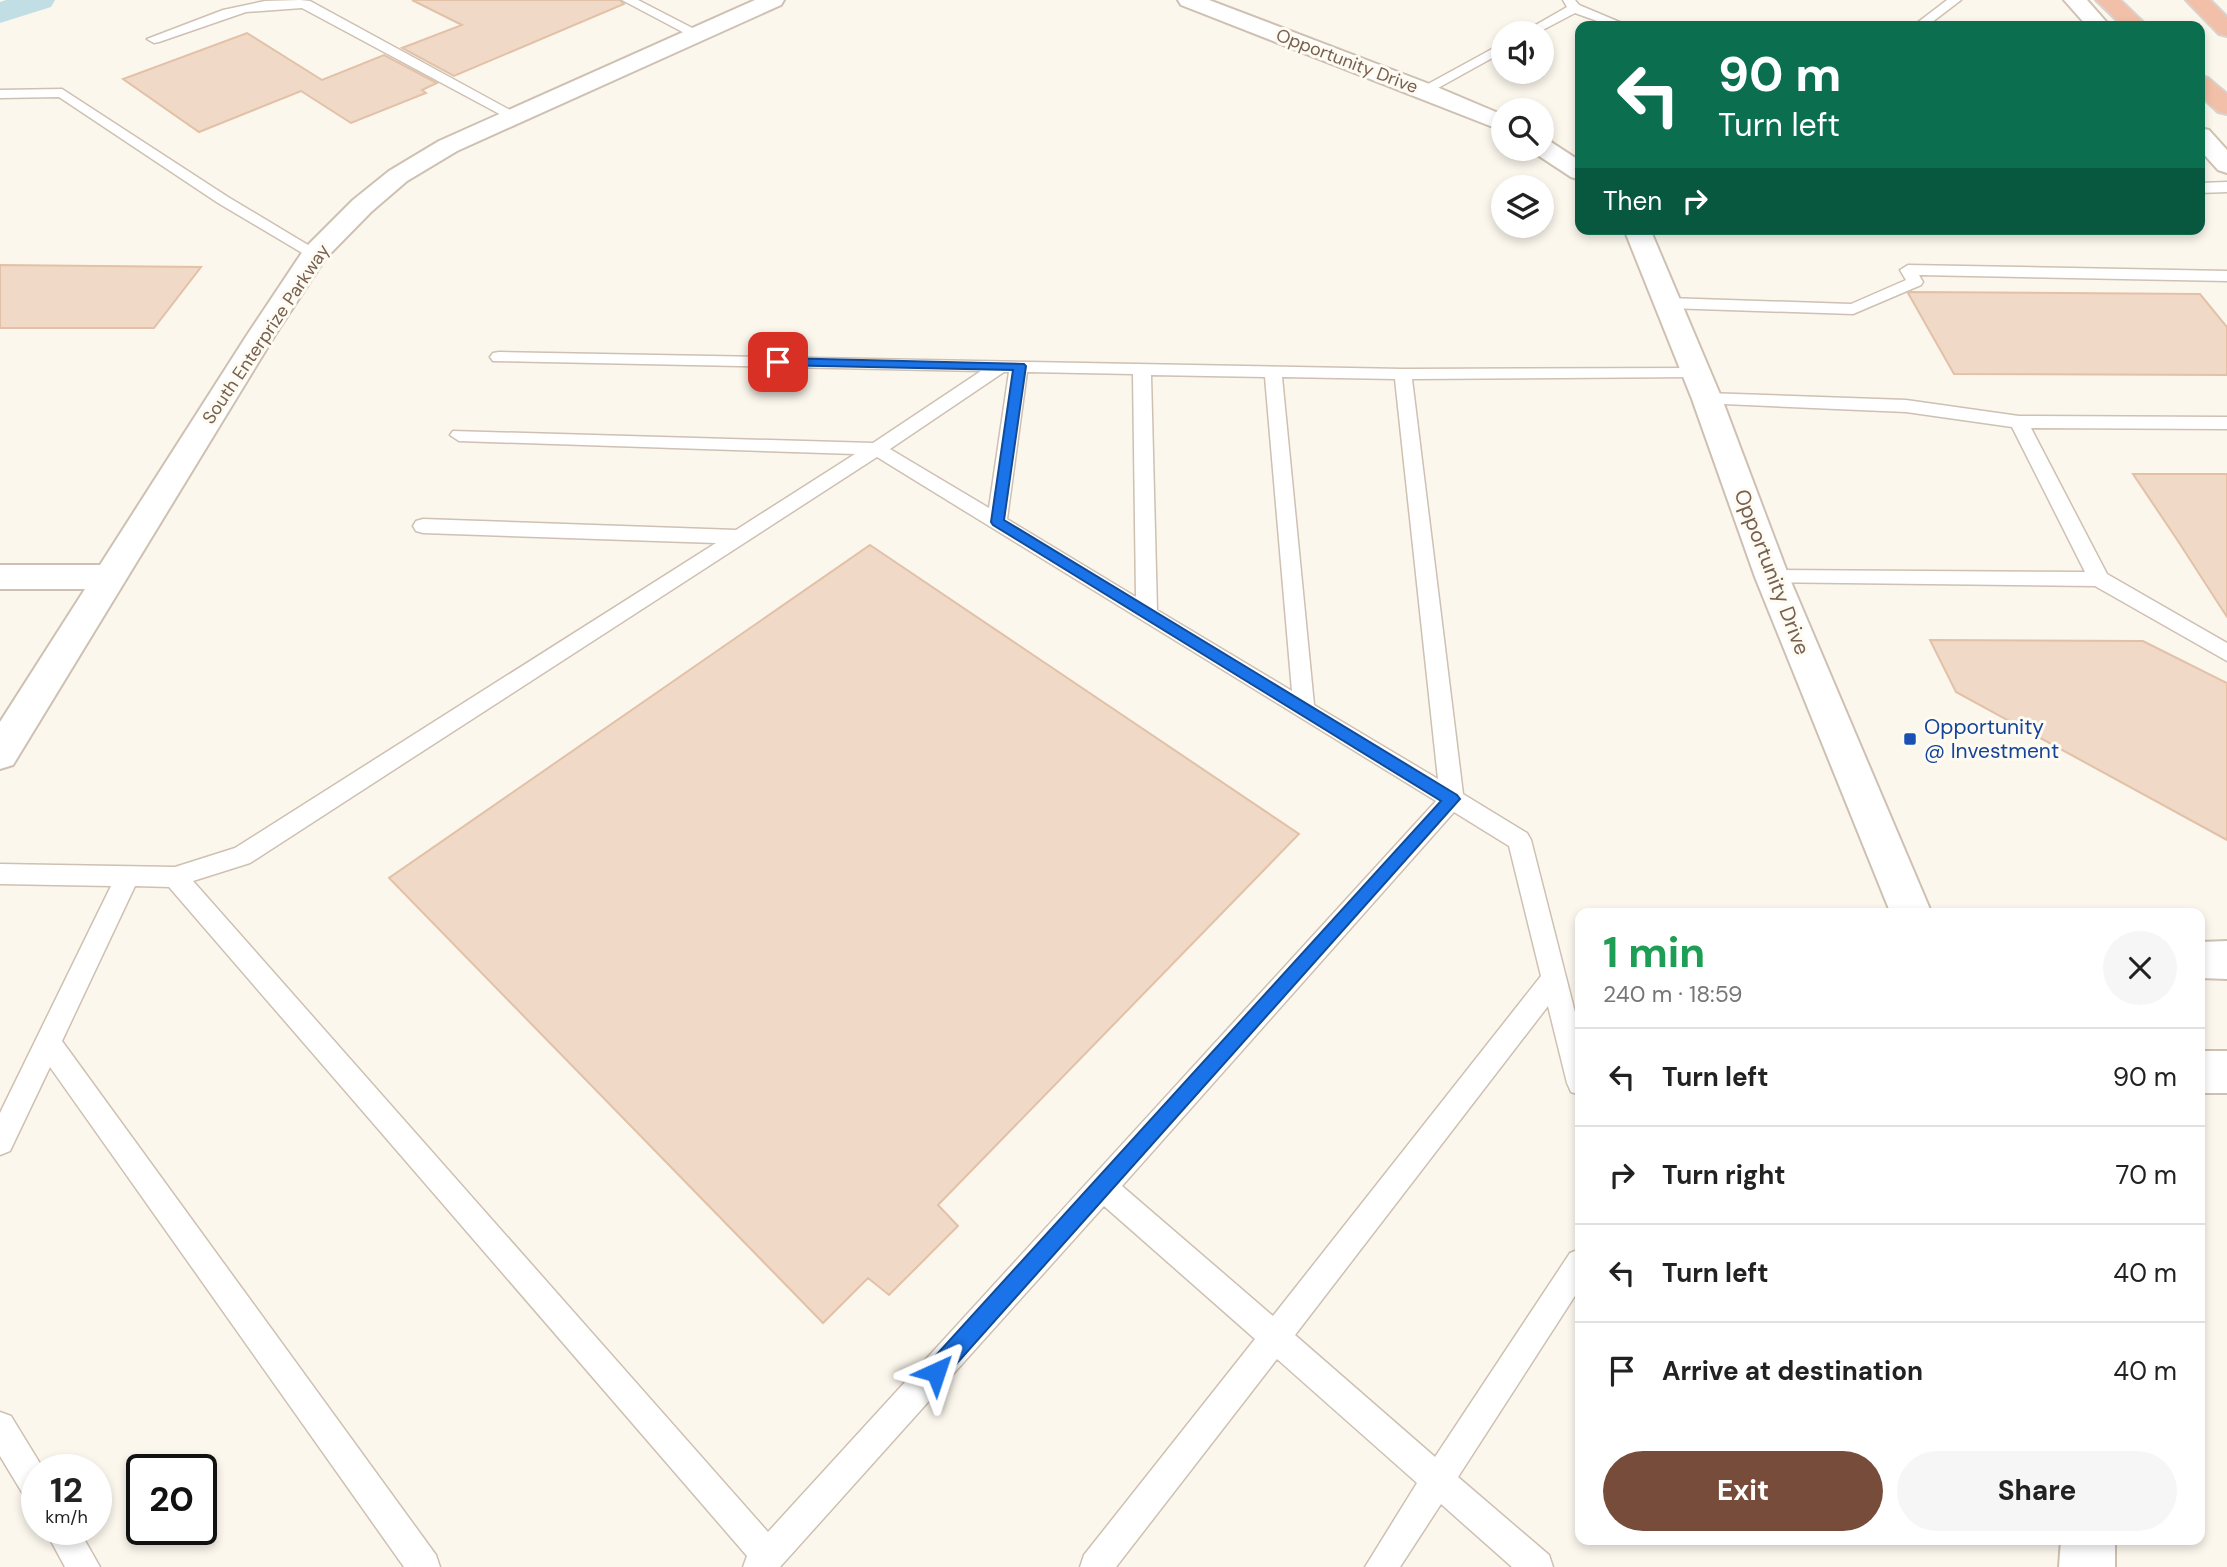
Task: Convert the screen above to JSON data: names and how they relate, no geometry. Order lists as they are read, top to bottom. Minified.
{"streets":{"street":["Opportunity Drive","South Enterprize Parkway"]},"places":{"transit":["Opportunity @ Investment"]},"page":{"turn":["90 m","Turn left"],"then":"Then","heading":["1 min","240 m · 18:59"],"list":[{"name":"Turn left","value":"90 m"},{"name":"Turn right","value":"70 m"},{"name":"Turn left","value":"40 m"},{"name":"Arrive at destination","value":"40 m"}],"buttons":["Exit","Share"],"speed":"12 km/h","limit":"20"}}
